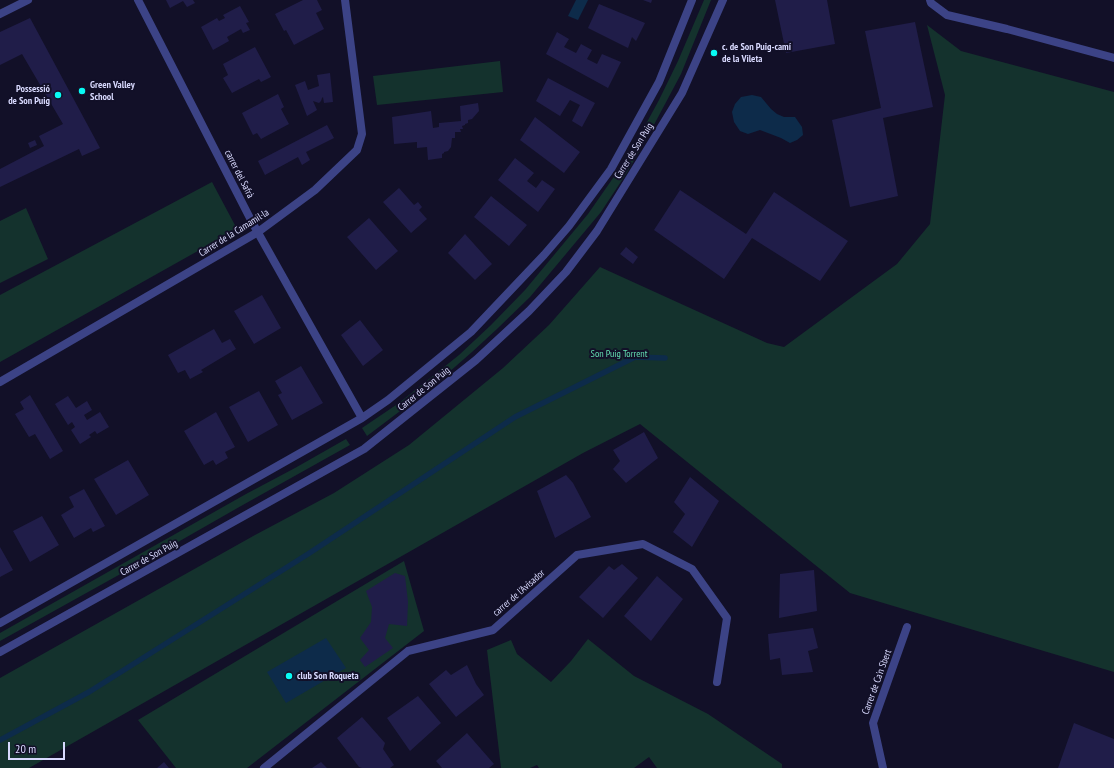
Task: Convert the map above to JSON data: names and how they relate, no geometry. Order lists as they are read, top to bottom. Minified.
{"streets":{"street":["Carrer de Son Puig","carrer del Safrà","Carrer de la Camamil·la","carrer de l'Avisador","Carrer de Ca'n Sbert"]},"crossings":[["Carrer de Son Puig","carrer del Safrà"],["carrer del Safrà","Carrer de la Camamil·la"]],"parks":["Son Puig Torrent"],"places":["c. de Son Puig-camí de la Vileta","Green Valley School","Possessió de Son Puig","club Son Roqueta"],"scale_bar":"20 m"}
